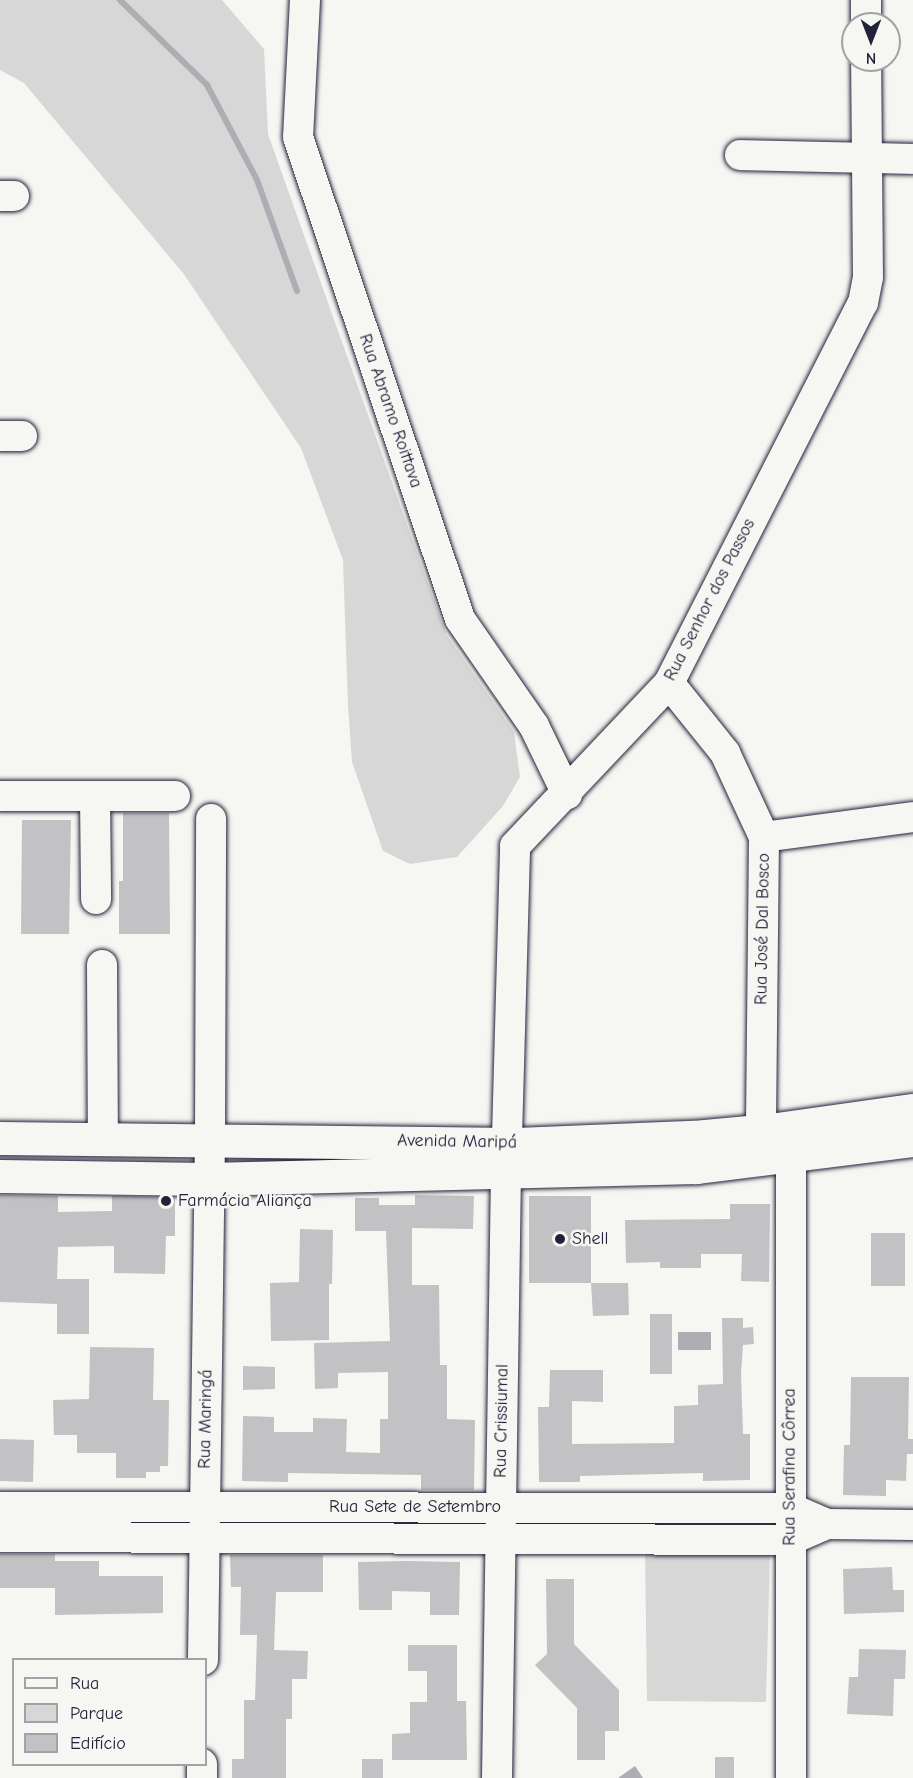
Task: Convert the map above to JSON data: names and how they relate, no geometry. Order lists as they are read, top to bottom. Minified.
{"streets":{"main road":["Avenida Maripá"],"street":["Rua Abramo Roittava","Rua Senhor dos Passos","Rua José Dal Bosco","Rua Maringá","Rua Crissiumal","Rua Serafina Côrrea","Rua Sete de Setembro"]},"crossings":[["Rua Abramo Roittava","Rua Senhor dos Passos"],["Rua Senhor dos Passos","Rua José Dal Bosco"],["Rua Senhor dos Passos","Avenida Maripá"],["Rua Senhor dos Passos","Rua Crissiumal"],["Rua José Dal Bosco","Avenida Maripá"],["Rua José Dal Bosco","Rua Serafina Côrrea"],["Avenida Maripá","Rua Maringá"],["Avenida Maripá","Rua Crissiumal"],["Avenida Maripá","Rua Serafina Côrrea"],["Rua Maringá","Rua Sete de Setembro"],["Rua Crissiumal","Rua Sete de Setembro"],["Rua Serafina Côrrea","Rua Sete de Setembro"]],"places":["Farmácia Aliança","Shell"],"legend":["Rua","Parque","Edifício"],"north":"bottom"}
